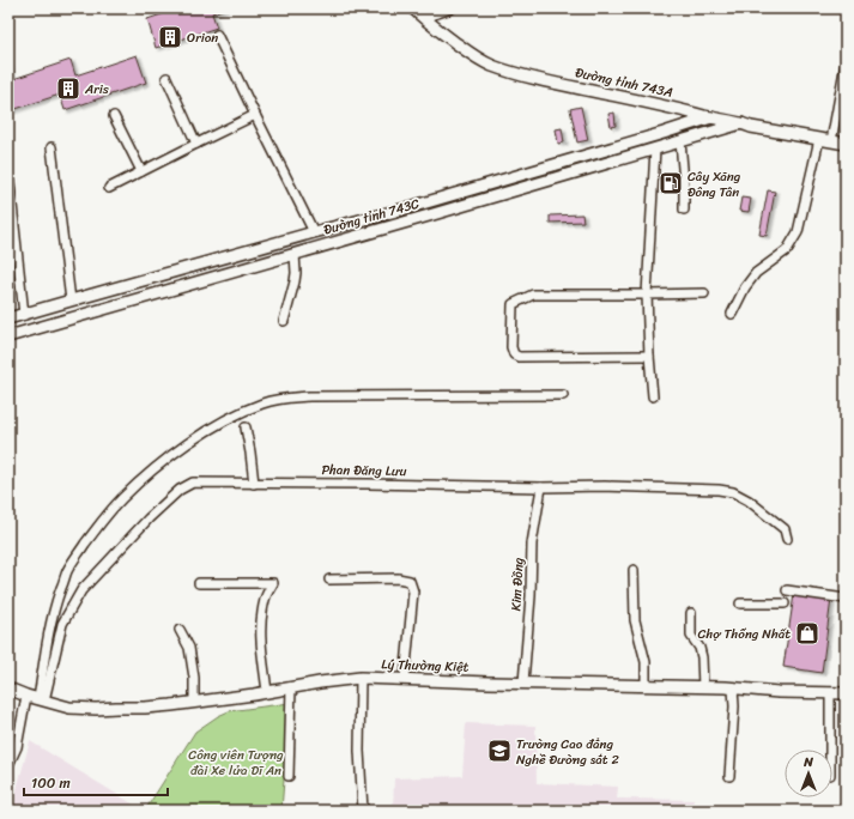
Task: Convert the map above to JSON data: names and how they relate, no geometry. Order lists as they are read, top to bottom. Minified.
{"streets":{"main road":["Đường tỉnh 743A","Đường tỉnh 743C","Lý Thường Kiệt"],"street":["Phan Đăng Lưu","Kim Đồng"]},"crossings":[["Đường tỉnh 743A","Đường tỉnh 743C"],["Phan Đăng Lưu","Kim Đồng"],["Phan Đăng Lưu","Lý Thường Kiệt"],["Kim Đồng","Lý Thường Kiệt"]],"parks":["Công viên Tượng đài Xe lửa Dĩ An"],"places":{"building":["Orion","Aris"],"fuel station":["Cây Xăng Đông Tân"],"shop":["Chợ Thống Nhất"],"school or university":["Trường Cao đẳng Nghề Đường sắt 2"]},"scale_bar":"100 m","north":"top"}
